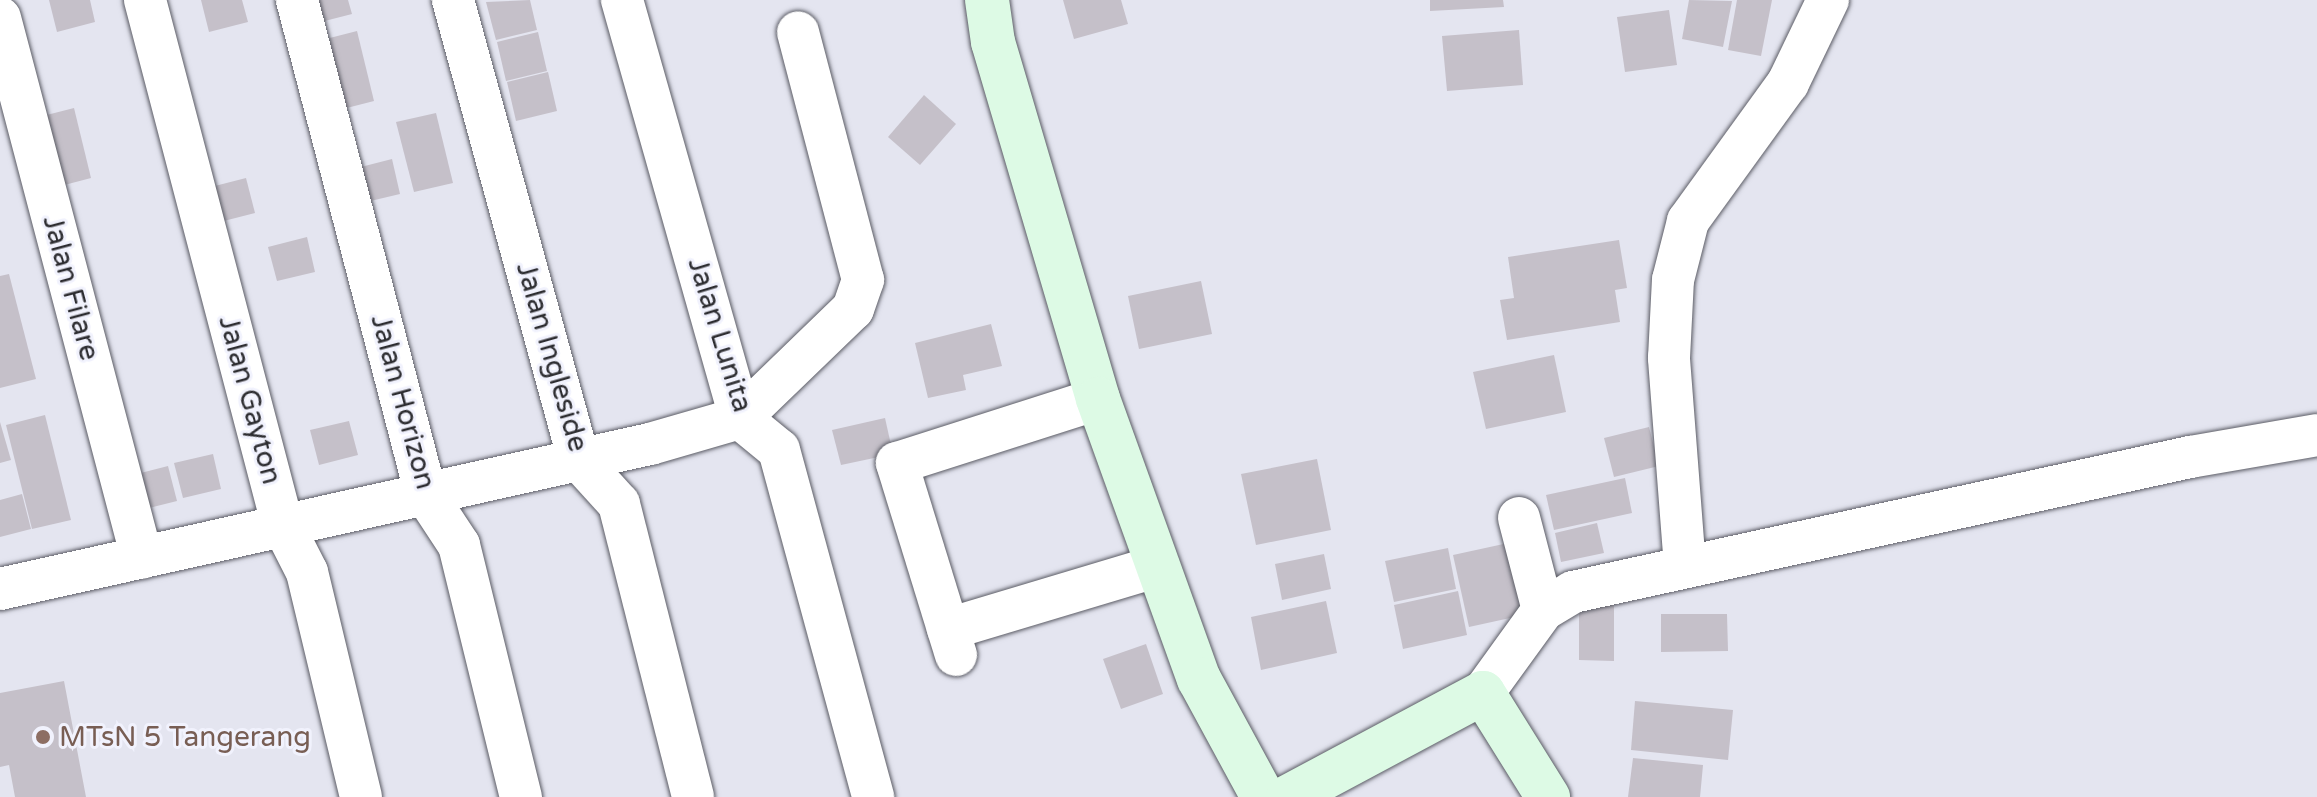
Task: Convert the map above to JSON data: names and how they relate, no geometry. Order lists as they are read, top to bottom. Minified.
{"streets":{"street":["Jalan Filare","Jalan Lunita","Jalan Ingleside","Jalan Gayton","Jalan Horizon"]},"places":["MTsN 5 Tangerang"]}
